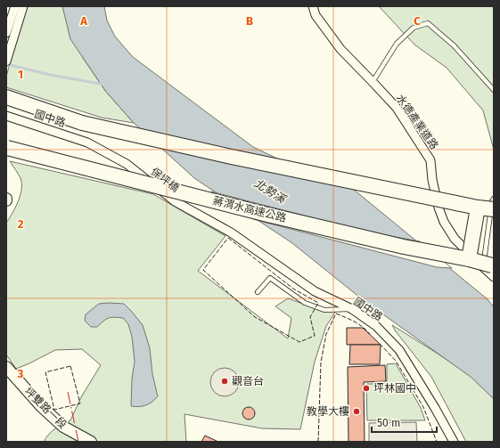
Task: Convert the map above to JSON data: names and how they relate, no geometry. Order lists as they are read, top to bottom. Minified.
{"streets":{"highway":["蔣渭水高速公路"],"street":["國中路","水德產業道路","保坪橋","坪雙路一段"]},"crossings":[["國中路","保坪橋"],["水德產業道路","蔣渭水高速公路"]],"water":["北勢溪"],"places":["觀音台","坪林國中","教學大樓"],"scale_bar":"50 m","grid":{"columns":["A","B","C"],"rows":["1","2","3"]}}
